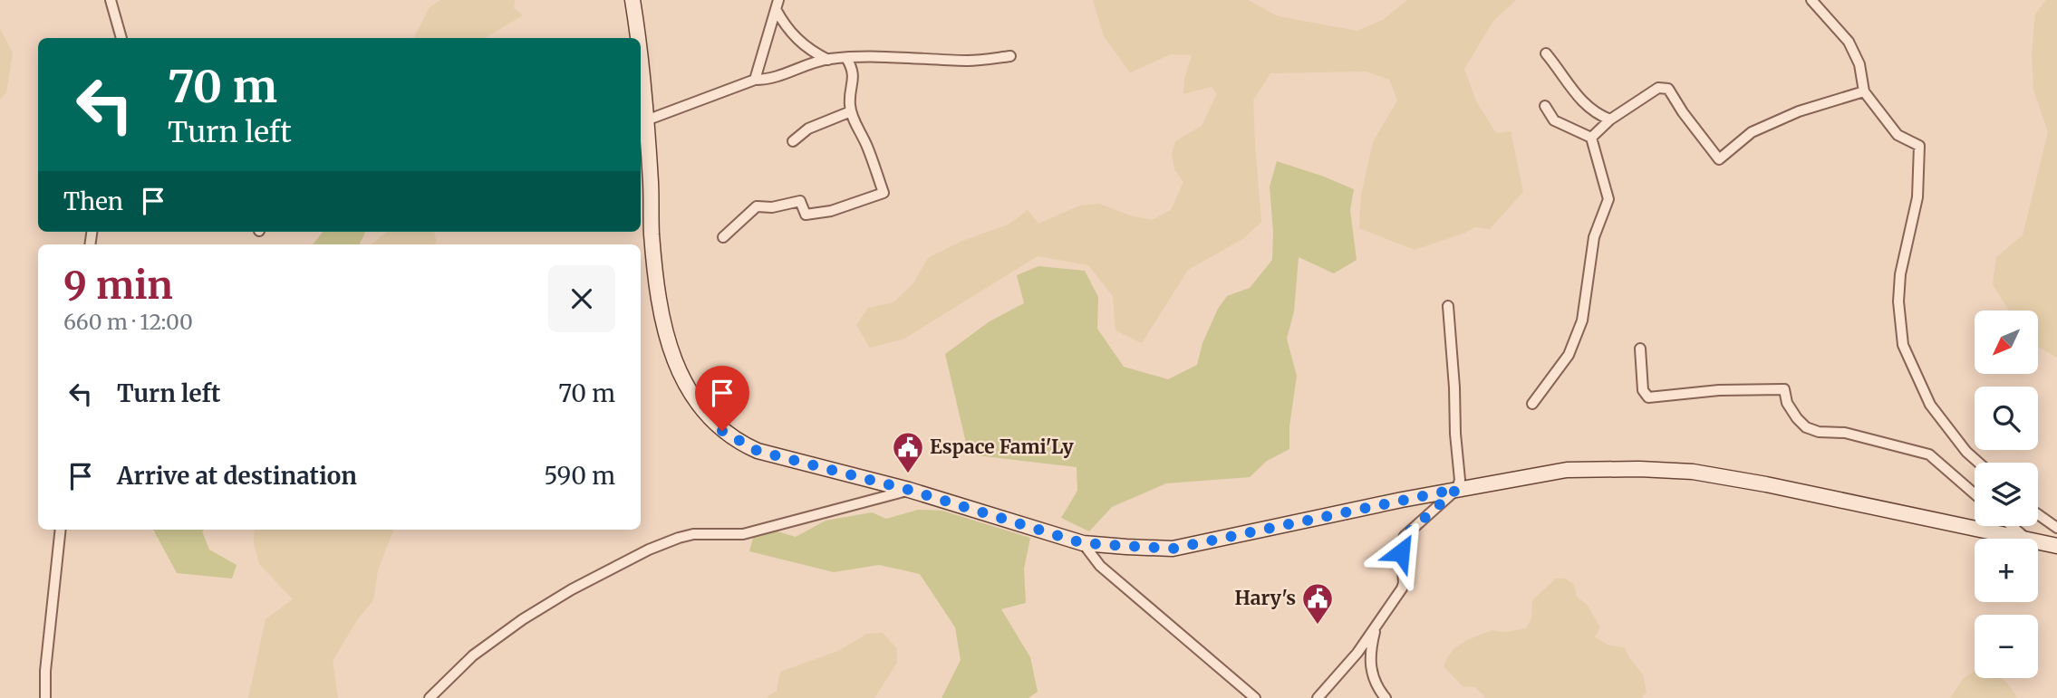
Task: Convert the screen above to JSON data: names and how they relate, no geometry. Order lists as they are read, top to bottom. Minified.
{"places":{"public building":["Espace Fami'Ly","Hary's"]},"north":"bottom left","page":{"turn":["70 m","Turn left"],"then":"Then","heading":["9 min","660 m · 12:00"],"map_buttons":["+","−"],"list":[{"name":"Turn left","value":"70 m"},{"name":"Arrive at destination","value":"590 m"}]}}
